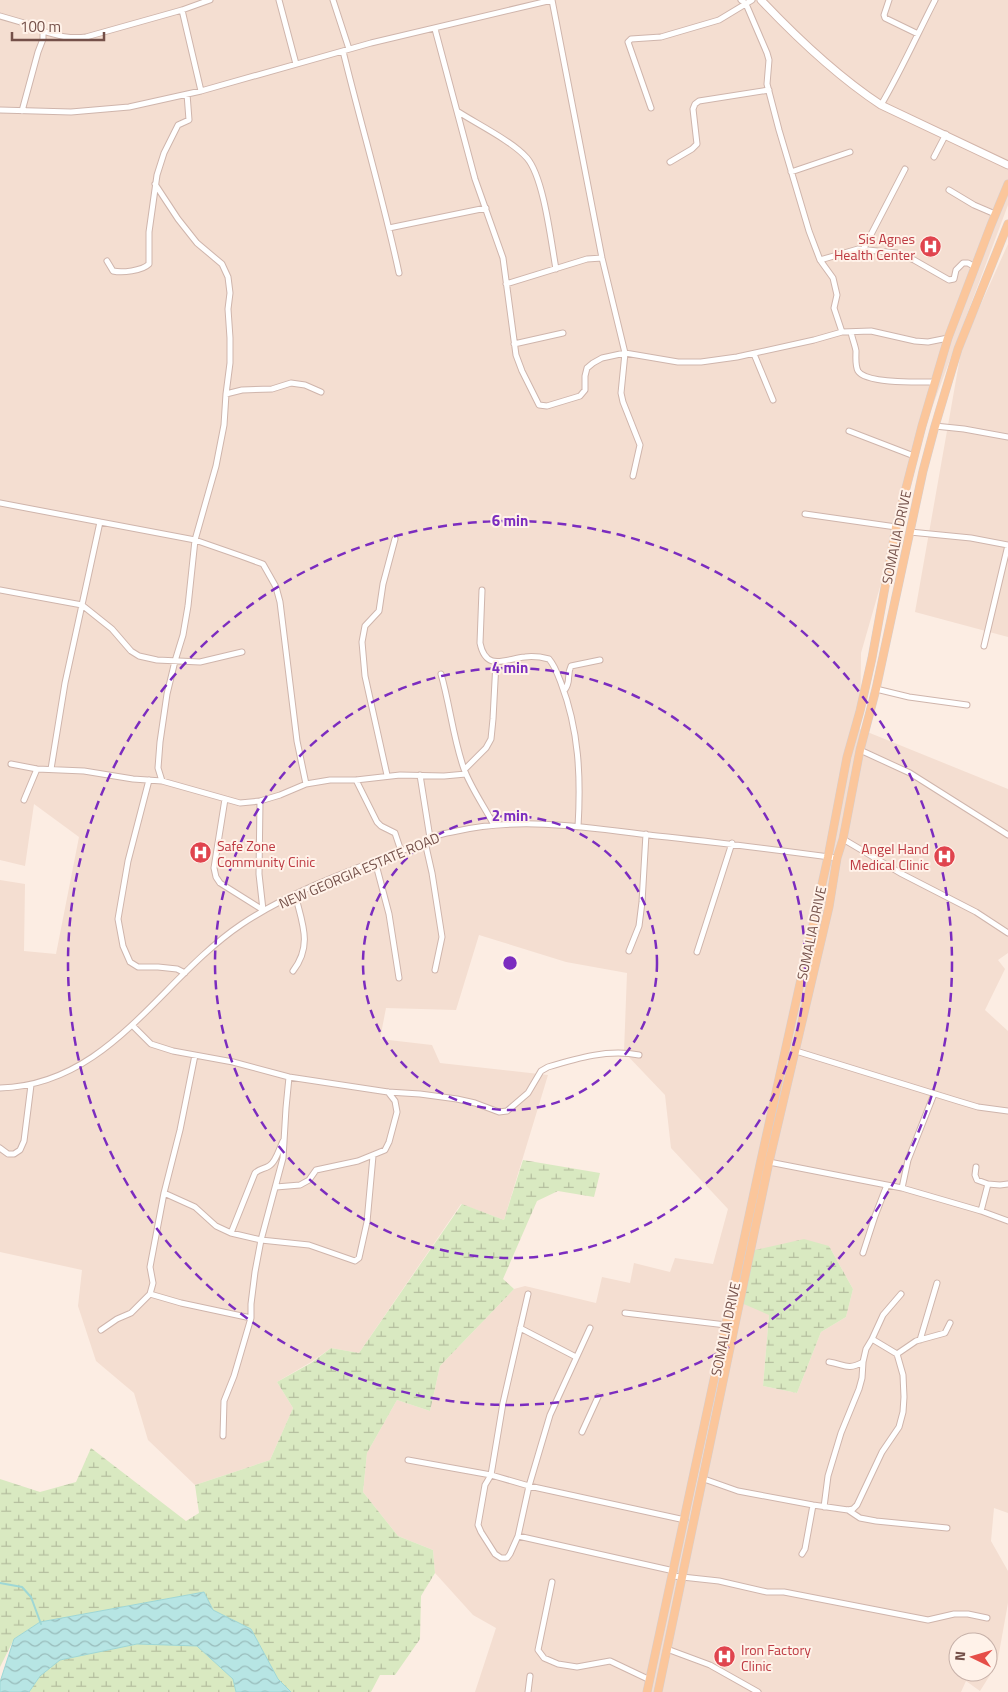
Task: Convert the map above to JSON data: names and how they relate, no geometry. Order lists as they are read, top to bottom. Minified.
{"streets":{"main road":["SOMALIA DRIVE"],"street":["NEW GEORGIA ESTATE ROAD"]},"crossings":[["SOMALIA DRIVE","NEW GEORGIA ESTATE ROAD"]],"places":{"hospital":["Sis Agnes Health Center","Safe Zone Community Cinic","Angel Hand Medical Clinic","Iron Factory Clinic"]},"scale_bar":"100 m","north":"left","rings":["6 min","4 min","2 min"]}
